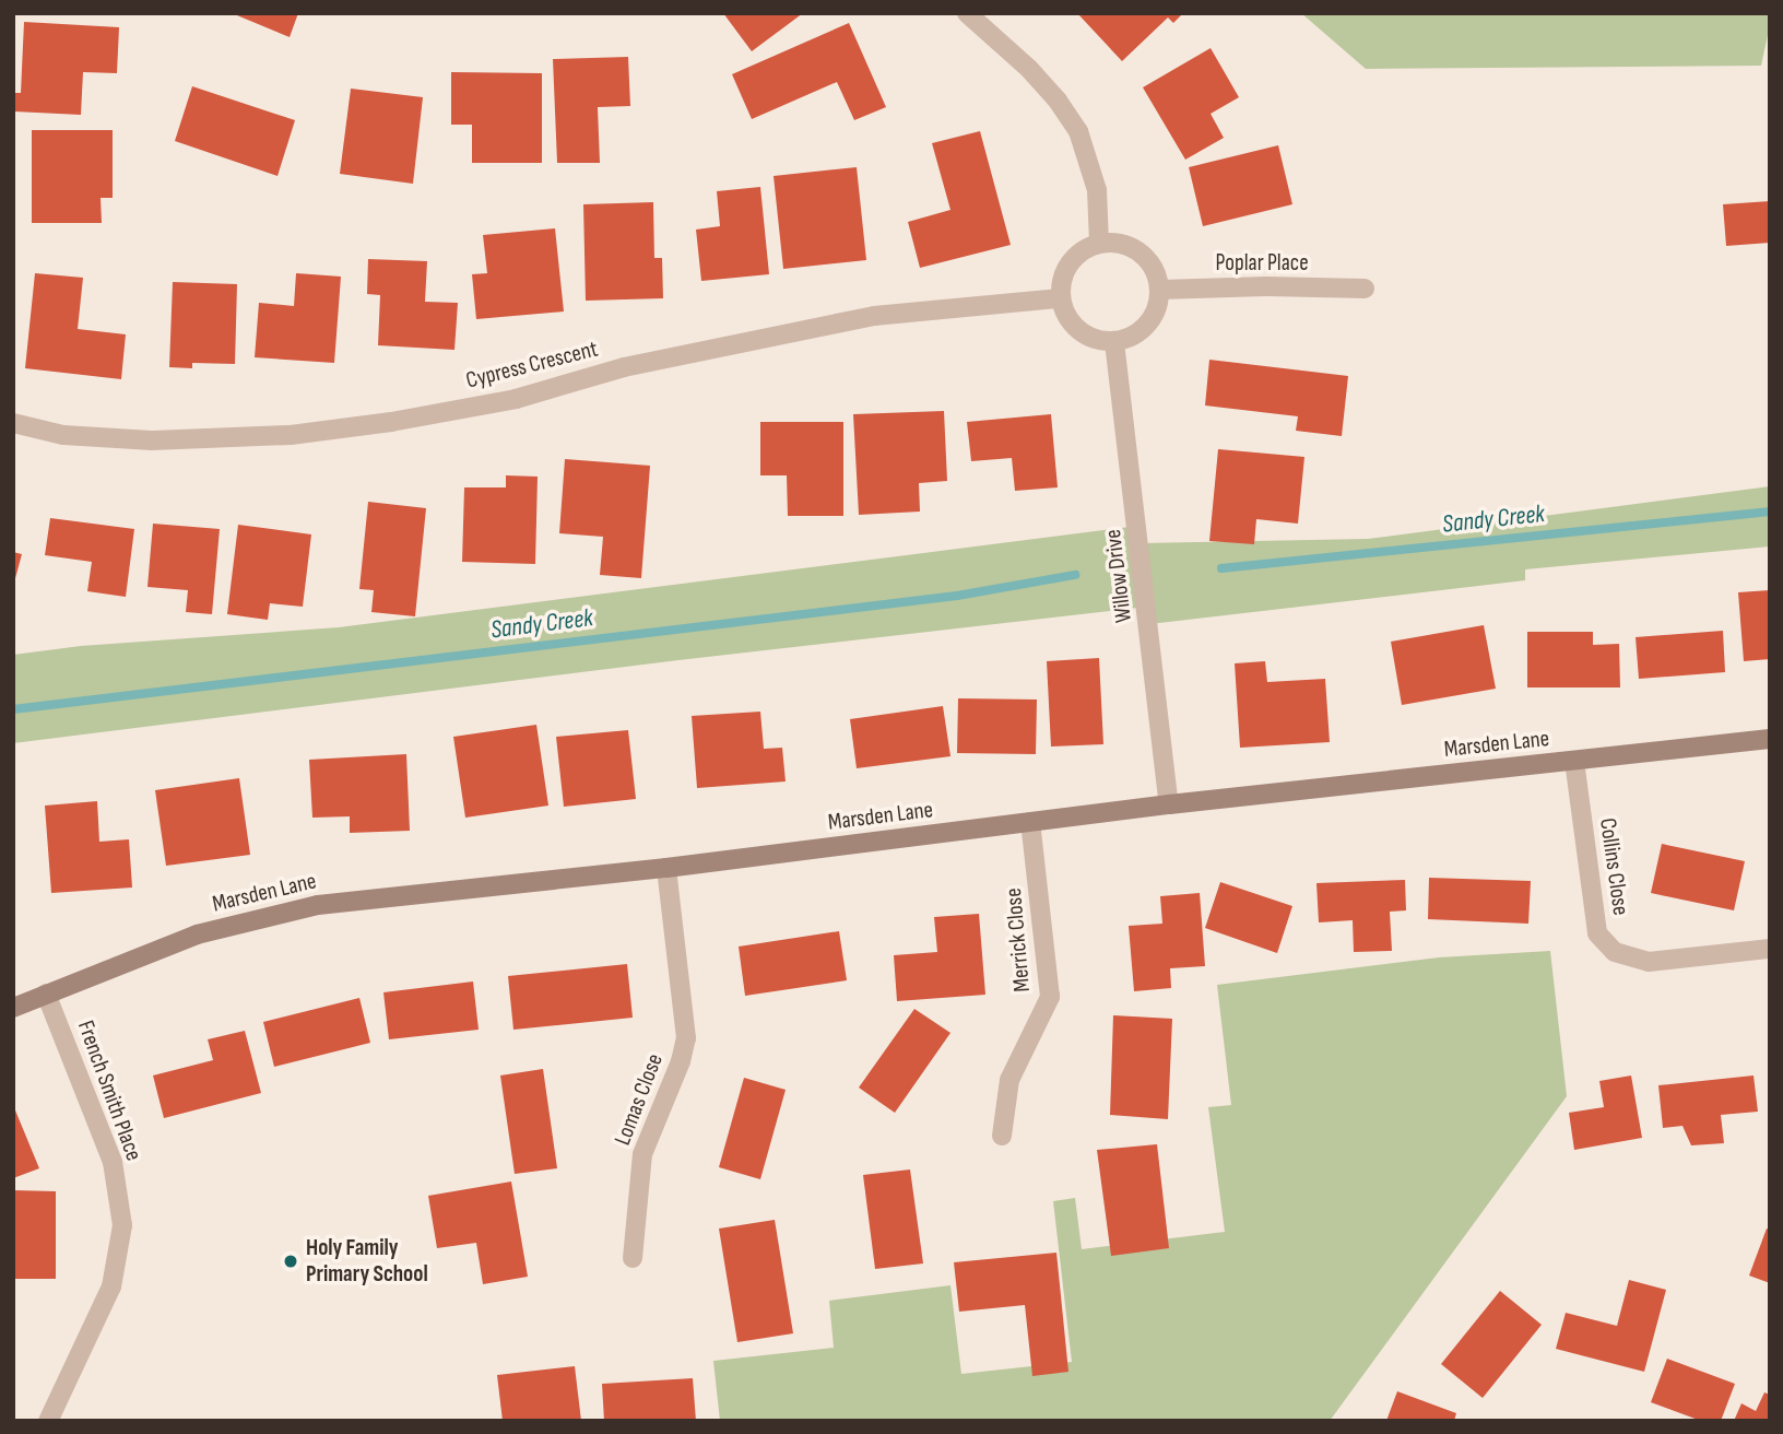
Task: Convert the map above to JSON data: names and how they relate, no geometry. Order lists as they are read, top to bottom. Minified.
{"streets":{"main road":["Marsden Lane"],"street":["Poplar Place","Cypress Crescent","Willow Drive","Collins Close","Merrick Close","French Smith Place","Lomas Close"]},"crossings":[["Poplar Place","Cypress Crescent"],["Poplar Place","Willow Drive"],["Cypress Crescent","Willow Drive"],["Willow Drive","Marsden Lane"],["Marsden Lane","Collins Close"],["Marsden Lane","Merrick Close"],["Marsden Lane","French Smith Place"],["Marsden Lane","Lomas Close"]],"water":["Sandy Creek"],"places":["Holy Family Primary School"]}
